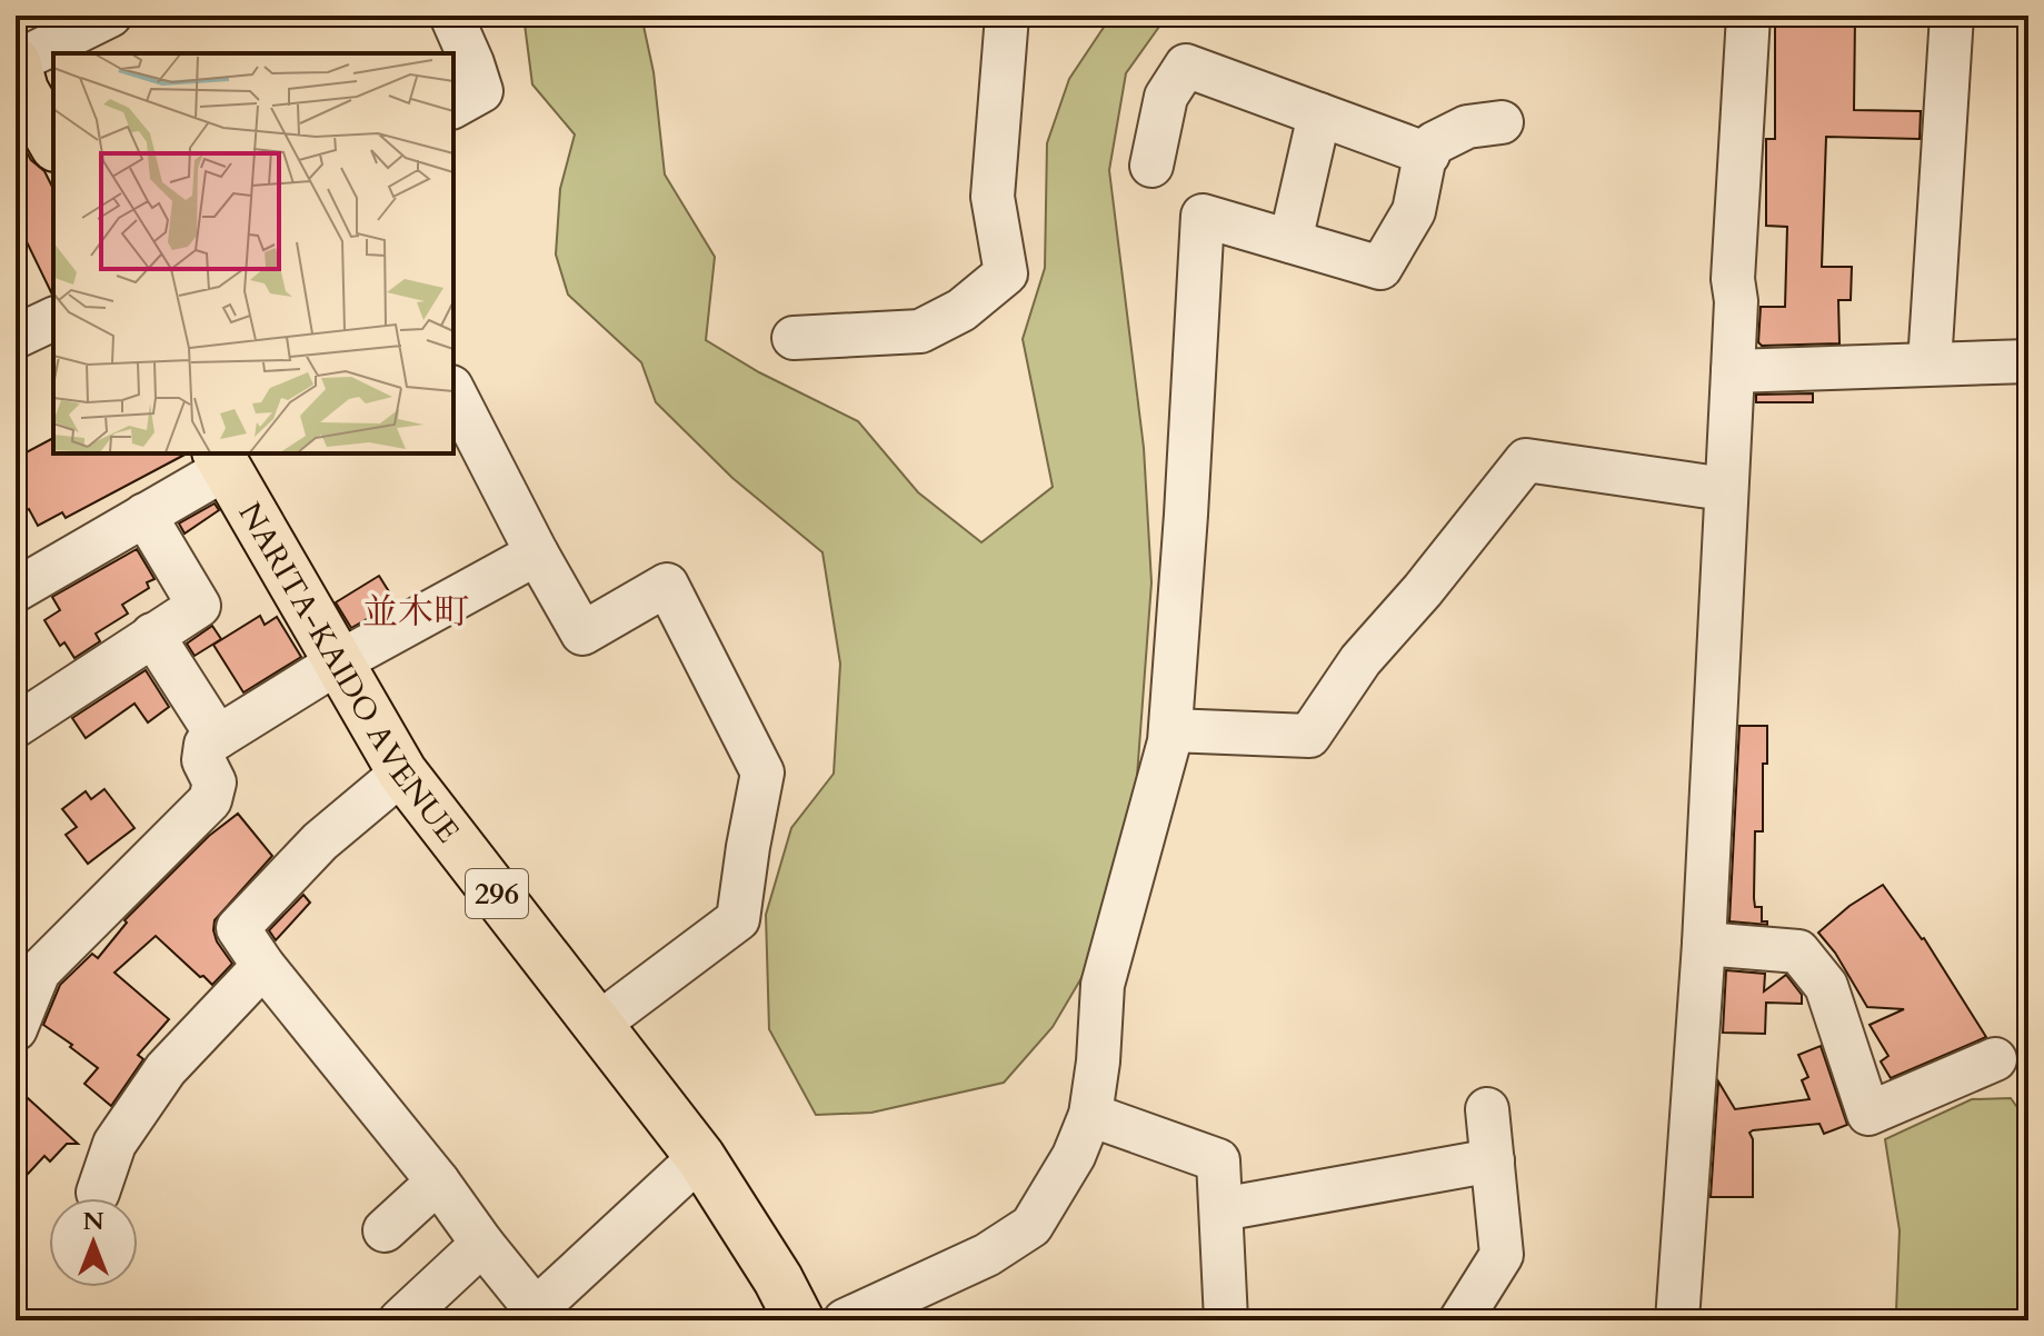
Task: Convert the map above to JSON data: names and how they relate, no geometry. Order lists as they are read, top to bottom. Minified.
{"streets":{"highway":["NARITA-KAIDO AVENUE","296"]},"districts":["並木町"],"north":"top"}
